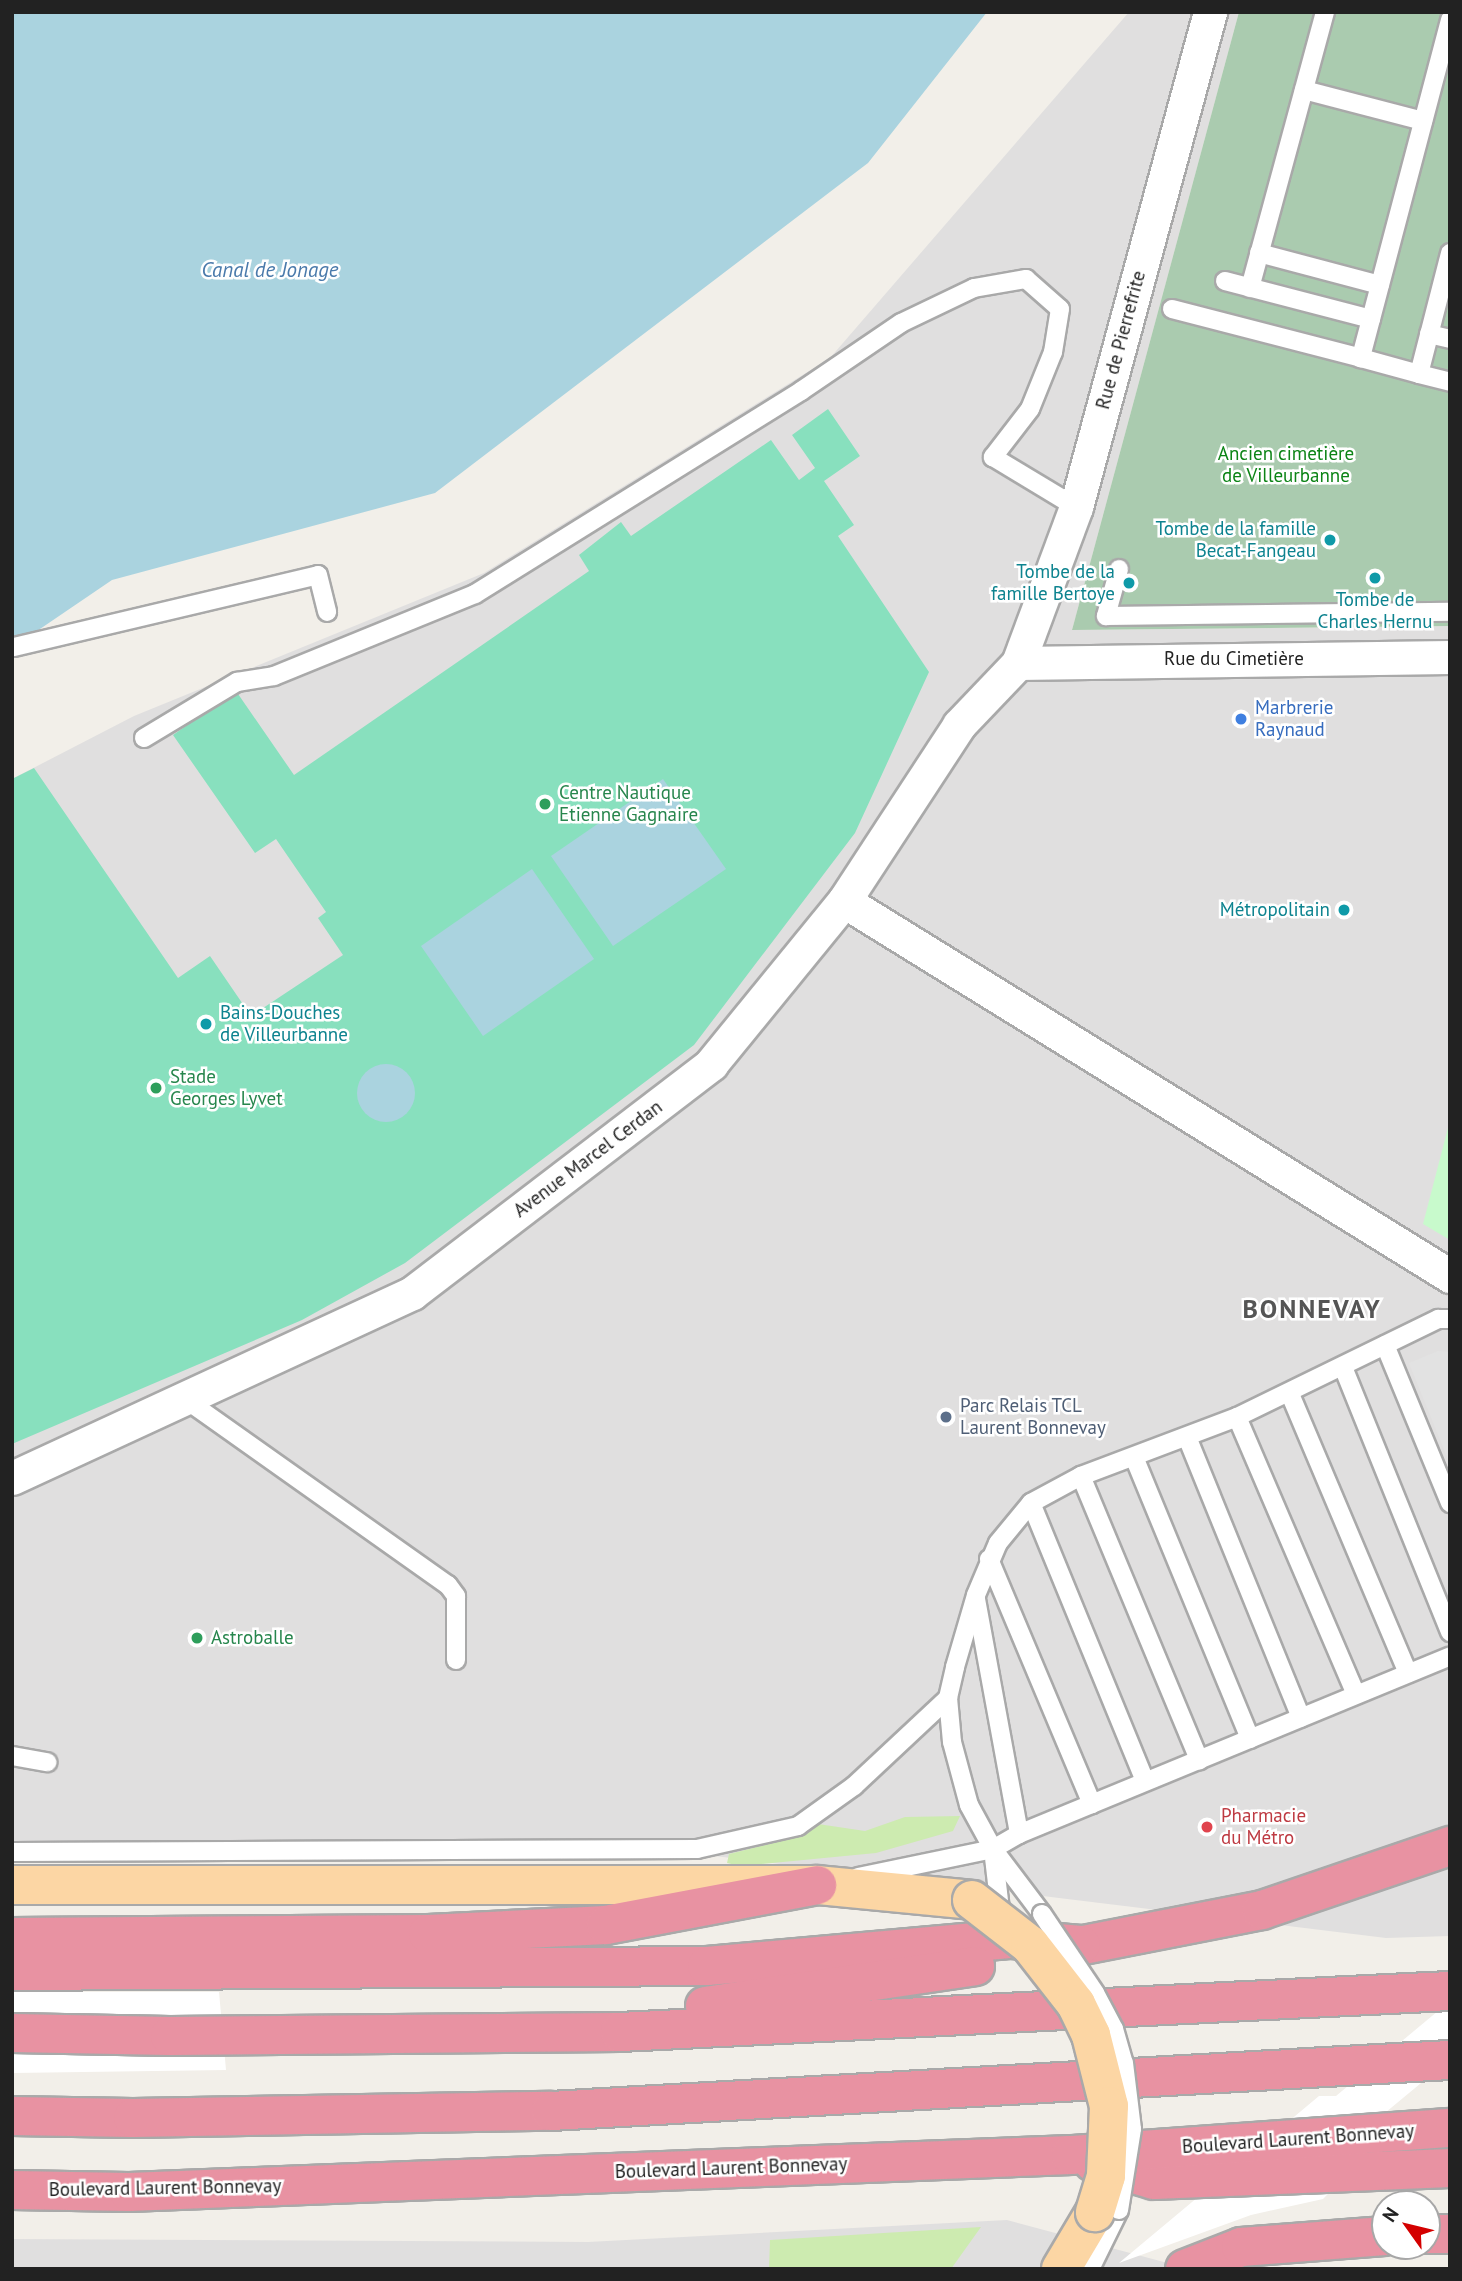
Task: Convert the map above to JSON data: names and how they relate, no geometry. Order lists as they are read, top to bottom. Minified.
{"streets":{"highway":["Boulevard Laurent Bonnevay"],"street":["Rue de Pierrefrite","Rue du Cimetière","Avenue Marcel Cerdan"]},"crossings":[["Rue de Pierrefrite","Rue du Cimetière"],["Rue de Pierrefrite","Avenue Marcel Cerdan"],["Rue du Cimetière","Avenue Marcel Cerdan"]],"districts":["BONNEVAY"],"water":["Canal de Jonage"],"parks":["Ancien cimetière de Villeurbanne"],"places":["Tombe de la famille Becat-Fangeau","Tombe de Charles Hernu","Tombe de la famille Bertoye","Marbrerie Raynaud","Centre Nautique Etienne Gagnaire","Métropolitain","Bains-Douches de Villeurbanne","Stade Georges Lyvet","Parc Relais TCL Laurent Bonnevay","Astroballe","Pharmacie du Métro"],"north":"top left"}
